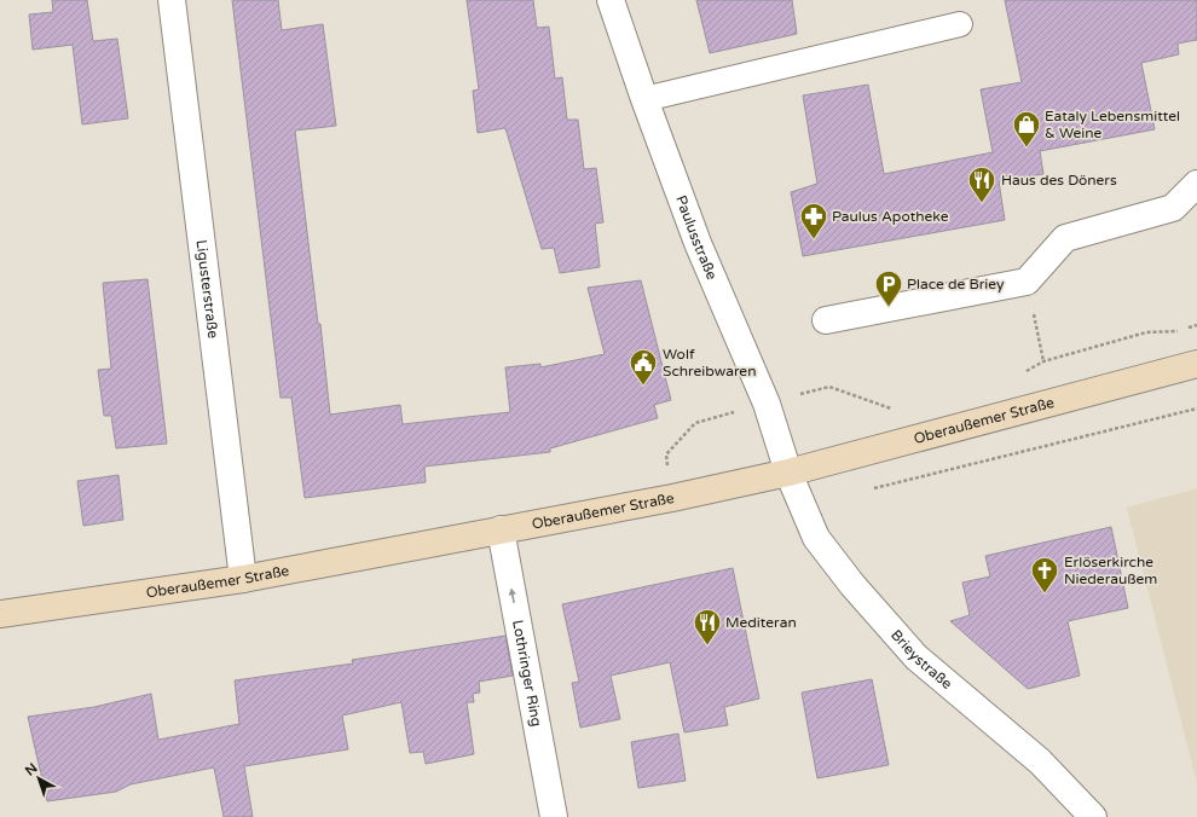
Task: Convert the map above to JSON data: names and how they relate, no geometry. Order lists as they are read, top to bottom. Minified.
{"streets":{"main road":["Oberaußemer Straße"],"street":["Paulusstraße","Ligusterstraße","Brieystraße","Lothringer Ring"]},"crossings":[["Paulusstraße","Oberaußemer Straße"],["Paulusstraße","Brieystraße"],["Ligusterstraße","Oberaußemer Straße"],["Oberaußemer Straße","Brieystraße"],["Oberaußemer Straße","Lothringer Ring"]],"one_way":["Lothringer Ring"],"places":{"shop":["Eataly Lebensmittel & Weine"],"restaurant":["Haus des Döners","Mediteran"],"pharmacy":["Paulus Apotheke"],"parking":["Place de Briey"],"public building":["Wolf Schreibwaren"],"church":["Erlöserkirche Niederaußem"]},"north":"top left"}
